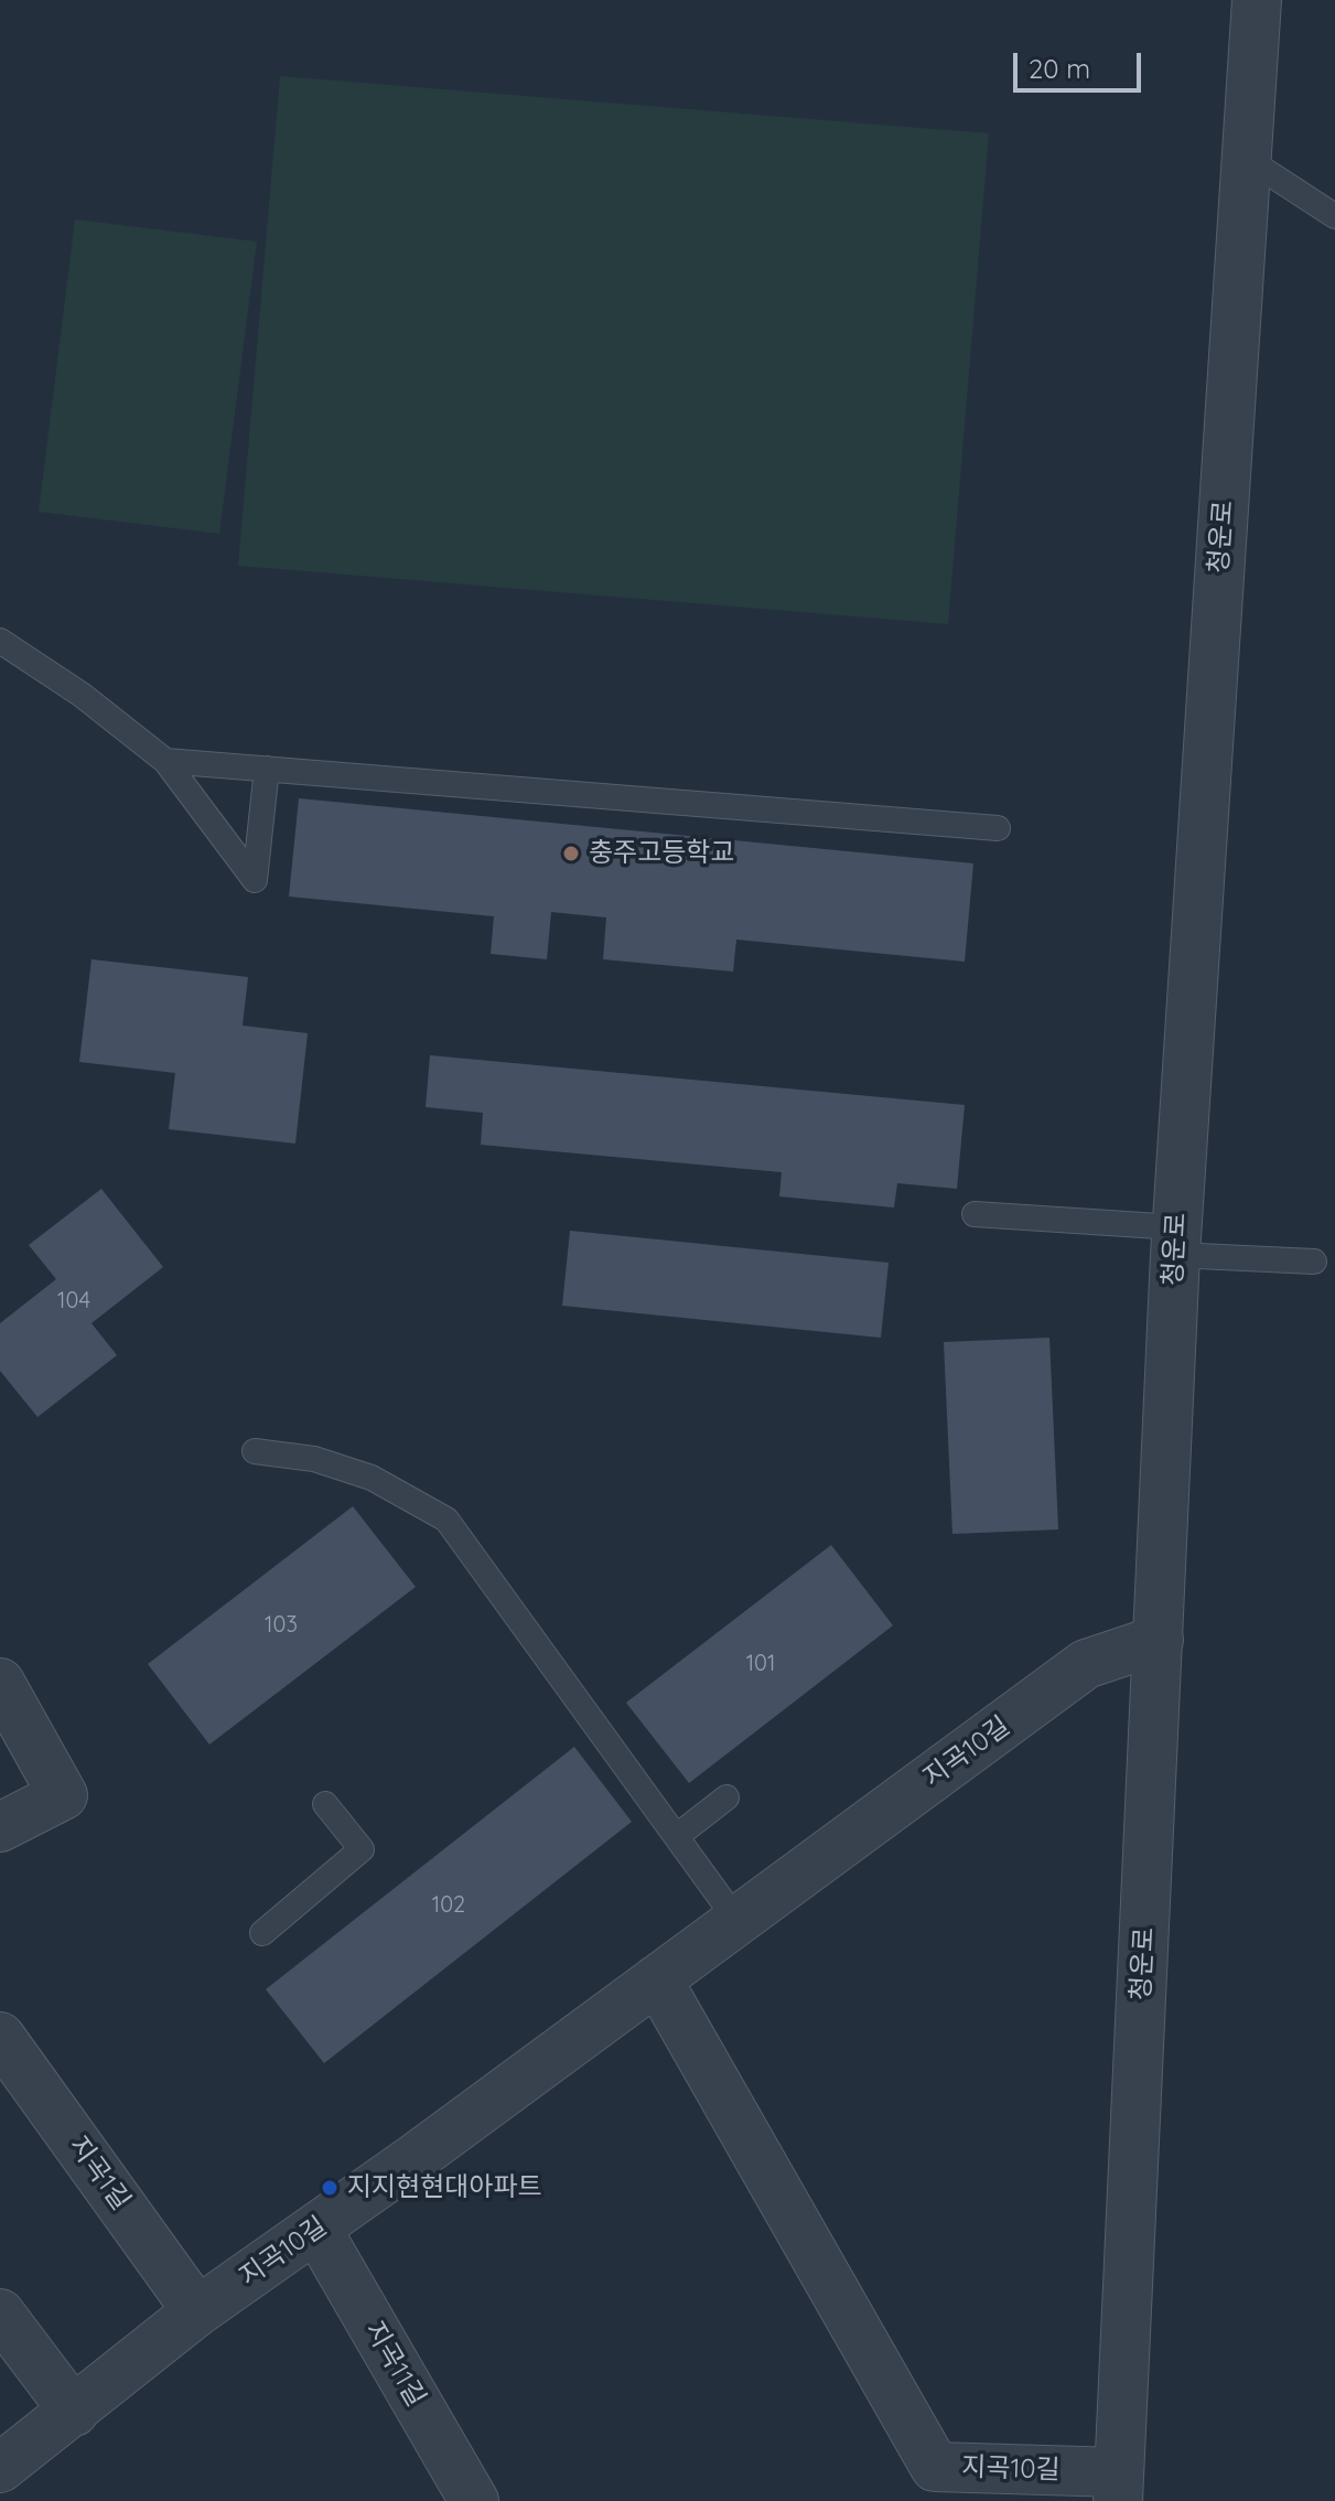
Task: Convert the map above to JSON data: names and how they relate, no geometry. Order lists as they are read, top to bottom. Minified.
{"streets":{"street":["청운로","지곡10길","지곡1길","지곡11길"]},"crossings":[["청운로","지곡10길"],["지곡10길","지곡1길"],["지곡10길","지곡11길"]],"places":["충주고등학교","지지현현대아파트"],"house_numbers":["104","103","101","102"],"scale_bar":"20 m"}
